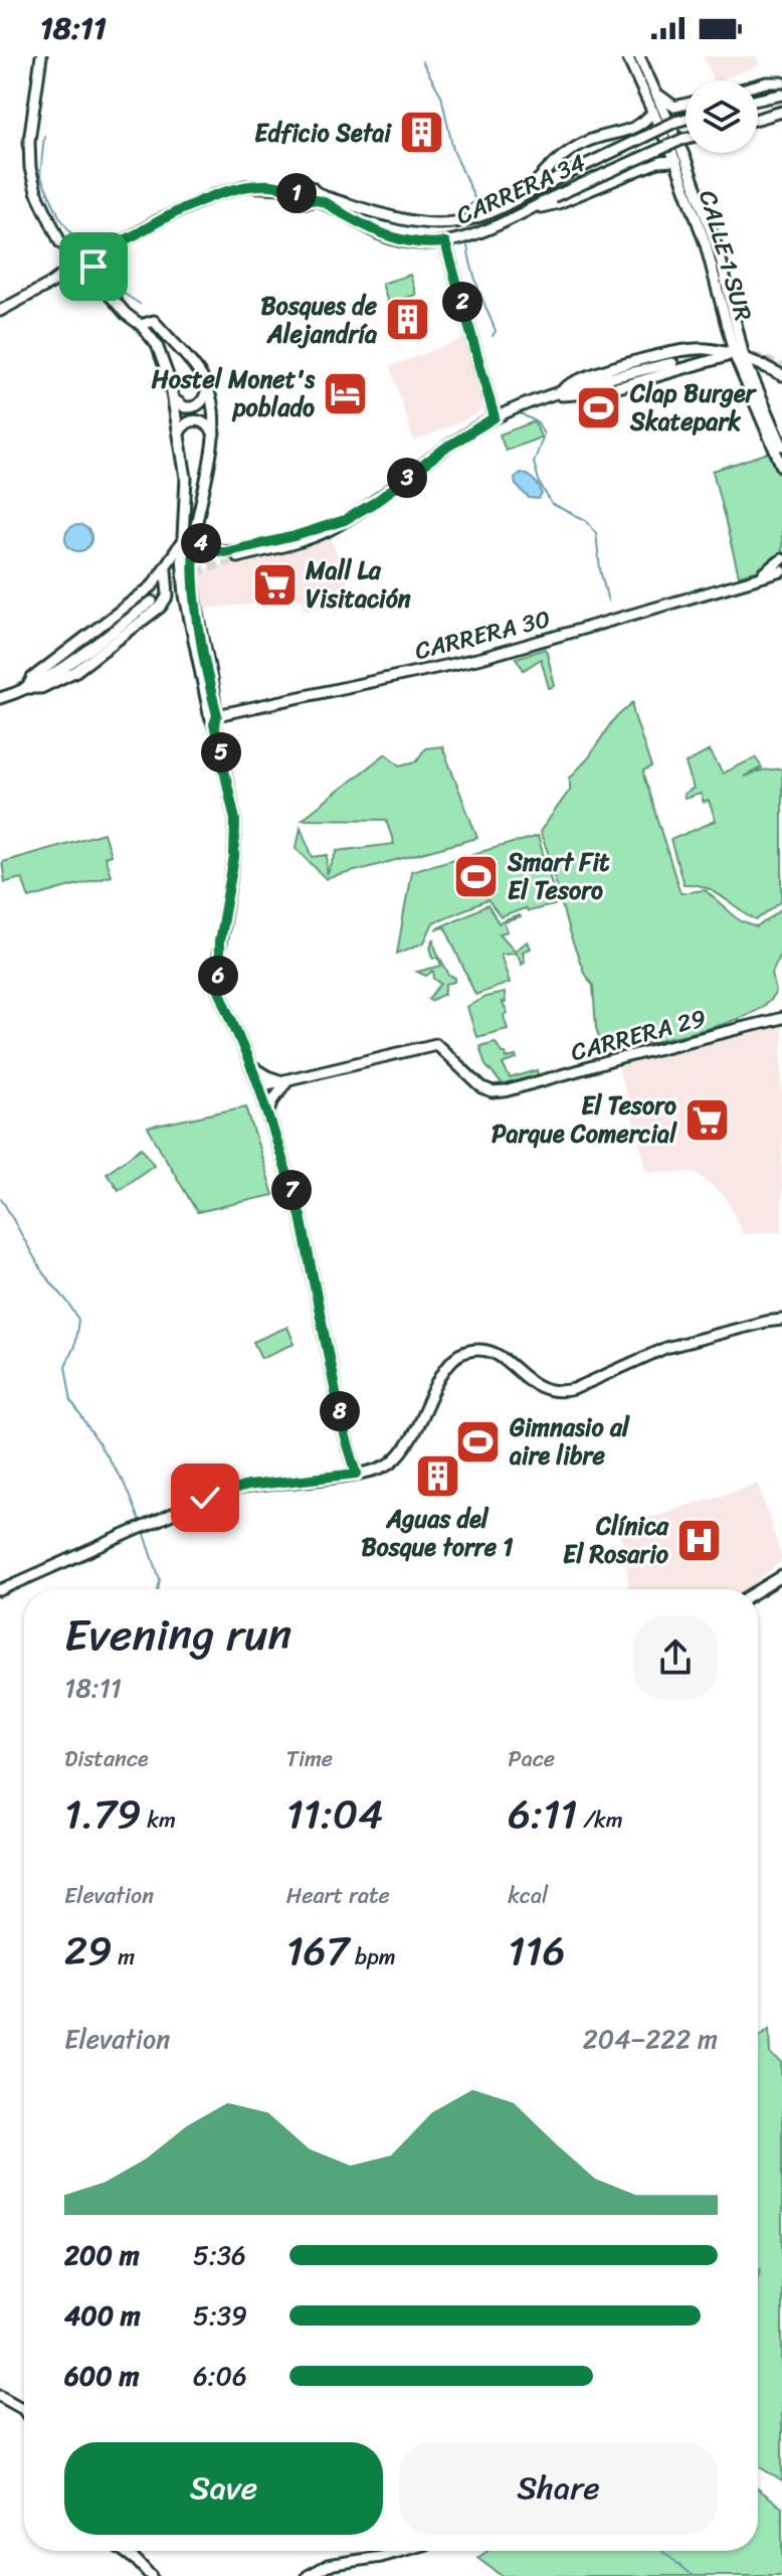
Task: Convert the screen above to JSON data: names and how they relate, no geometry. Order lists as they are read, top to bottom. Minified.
{"streets":{"street":["CARRERA 34","CALLE 1 SUR","CARRERA 30","CARRERA 29"]},"places":{"building":["Edficio Setai","Bosques de Alejandría","Aguas del Bosque torre 1"],"hotel":["Hostel Monet's poblado"],"sports":["Clap Burger Skatepark","Smart Fit El Tesoro","Gimnasio al aire libre"],"supermarket":["Mall La Visitación","El Tesoro Parque Comercial"],"hospital":["Clínica El Rosario"]},"page":{"status":"18:11","pins":["1","2","3","4","5","6","7","8"],"heading":["Evening run","18:11"],"stats":[["Distance","1.79 km"],["Time","11:04"],["Pace","6:11 /km"],["Elevation","29 m"],["Heart rate","167 bpm"],["kcal","116"]],"chart":["Elevation","204–222 m"],"list":[{"name":"200 m","note":"5:36"},{"name":"400 m","note":"5:39"},{"name":"600 m","note":"6:06"}],"buttons":["Save","Share"]}}
